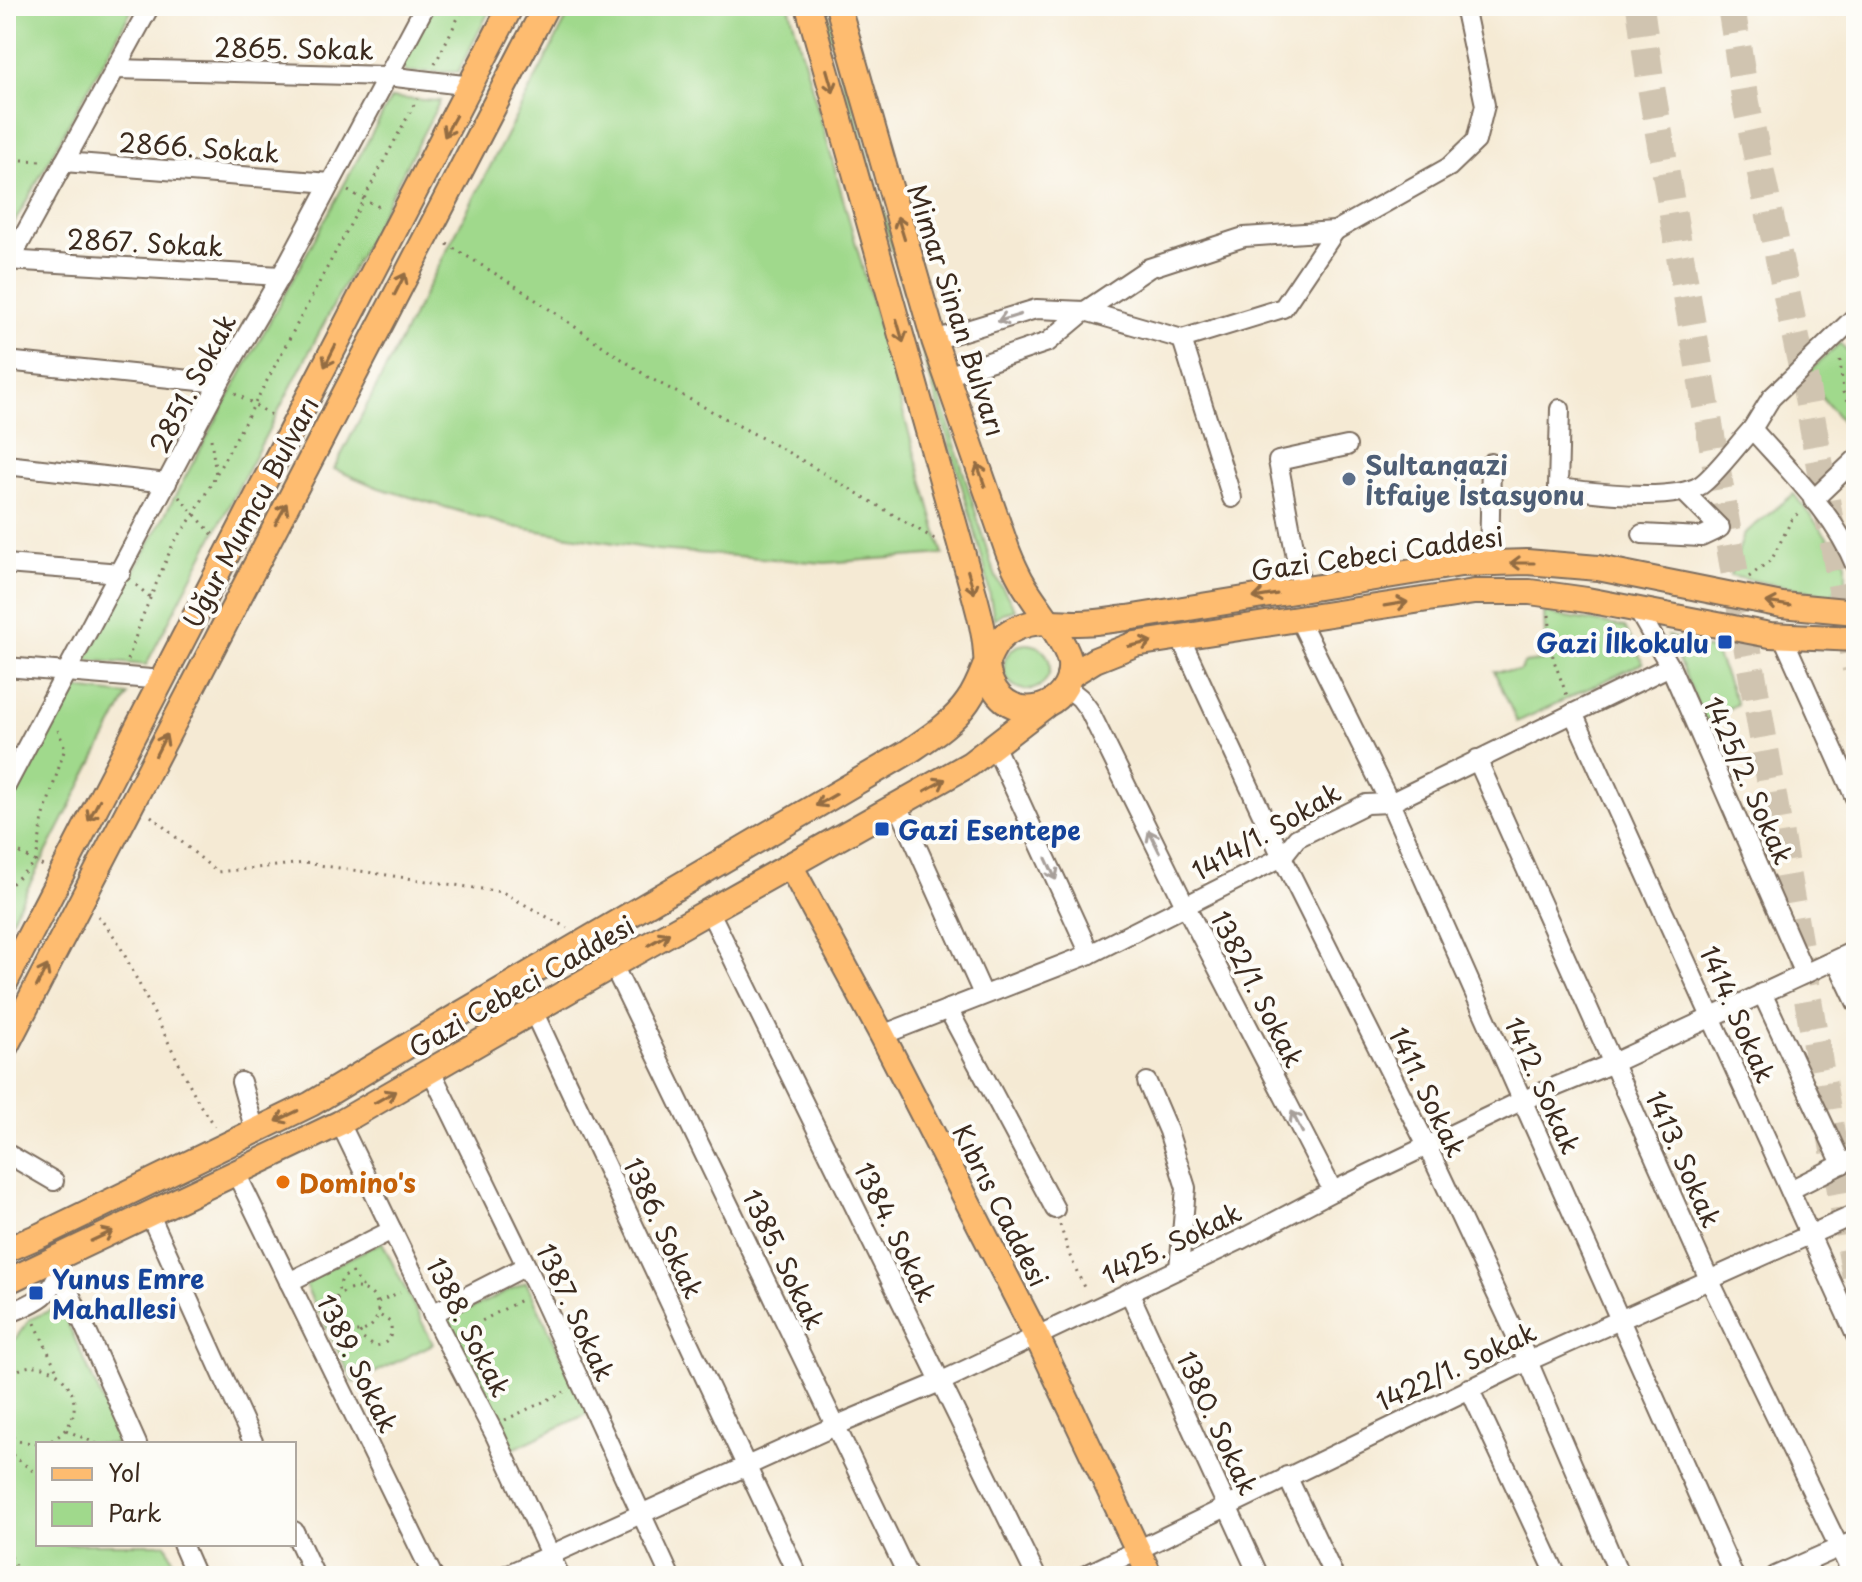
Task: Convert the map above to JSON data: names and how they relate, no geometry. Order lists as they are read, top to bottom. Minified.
{"streets":{"main road":["Mimar Sinan Bulvarı","Uğur Mumcu Bulvarı","Gazi Cebeci Caddesi","Kıbrıs Caddesi"],"street":["2865. Sokak","2866. Sokak","2867. Sokak","2851. Sokak","1425/2. Sokak","1414/1. Sokak","1382/1. Sokak","1414. Sokak","1412. Sokak","1411. Sokak","1413. Sokak","1386. Sokak","1384. Sokak","1425. Sokak","1385. Sokak","1387. Sokak","1388. Sokak","1389. Sokak","1422/1. Sokak","1380. Sokak"]},"crossings":[["2865. Sokak","2851. Sokak"],["2865. Sokak","Uğur Mumcu Bulvarı"],["2866. Sokak","2851. Sokak"],["2867. Sokak","2851. Sokak"],["Mimar Sinan Bulvarı","Gazi Cebeci Caddesi"],["Mimar Sinan Bulvarı","1382/1. Sokak"],["Gazi Cebeci Caddesi","1425/2. Sokak"],["Gazi Cebeci Caddesi","1382/1. Sokak"],["Gazi Cebeci Caddesi","1412. Sokak"],["Gazi Cebeci Caddesi","1411. Sokak"],["Gazi Cebeci Caddesi","Kıbrıs Caddesi"],["Gazi Cebeci Caddesi","1386. Sokak"],["Gazi Cebeci Caddesi","1384. Sokak"],["Gazi Cebeci Caddesi","1385. Sokak"],["Gazi Cebeci Caddesi","1387. Sokak"],["Gazi Cebeci Caddesi","1388. Sokak"],["Gazi Cebeci Caddesi","1389. Sokak"],["1425/2. Sokak","1414/1. Sokak"],["1425/2. Sokak","1425. Sokak"],["1414/1. Sokak","1382/1. Sokak"],["1414/1. Sokak","1414. Sokak"],["1414/1. Sokak","1412. Sokak"],["1414/1. Sokak","1411. Sokak"],["1414/1. Sokak","1413. Sokak"],["1414/1. Sokak","Kıbrıs Caddesi"],["1382/1. Sokak","1425. Sokak"],["1414. Sokak","1425. Sokak"],["1414. Sokak","1422/1. Sokak"],["1412. Sokak","1425. Sokak"],["1412. Sokak","1422/1. Sokak"],["1411. Sokak","1425. Sokak"],["1411. Sokak","1422/1. Sokak"],["1413. Sokak","1425. Sokak"],["1413. Sokak","1422/1. Sokak"],["Kıbrıs Caddesi","1425. Sokak"],["Kıbrıs Caddesi","1422/1. Sokak"],["1386. Sokak","1425. Sokak"],["1384. Sokak","1425. Sokak"],["1425. Sokak","1385. Sokak"],["1425. Sokak","1387. Sokak"],["1425. Sokak","1388. Sokak"],["1425. Sokak","1380. Sokak"],["1422/1. Sokak","1380. Sokak"]],"places":{"other":["Sultangazi İtfaiye İstasyonu","Domino's"],"transit":["Gazi İlkokulu","Gazi Esentepe","Yunus Emre Mahallesi"]},"legend":["Yol","Park"]}
